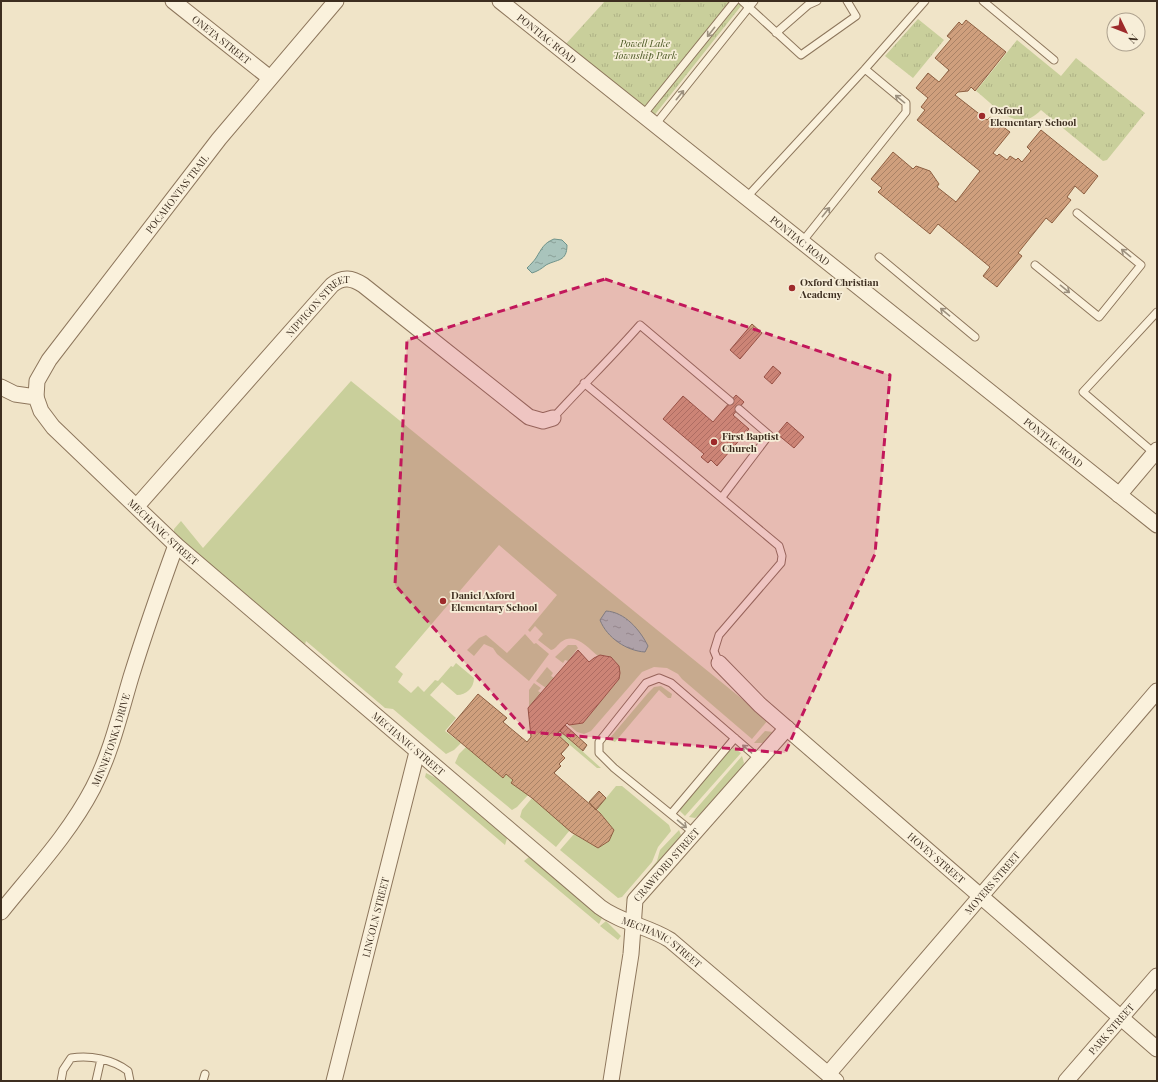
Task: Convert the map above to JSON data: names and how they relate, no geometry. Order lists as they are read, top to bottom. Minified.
{"streets":{"street":["PONTIAC ROAD","ONETA STREET","POCAHONTAS TRAIL","NIPPIGON STREET","MECHANIC STREET","MINNETONKA DRIVE","HOVEY STREET","CRAWFORD STREET","MOYERS STREET","LINCOLN STREET","PARK STREET"]},"crossings":[["ONETA STREET","POCAHONTAS TRAIL"],["POCAHONTAS TRAIL","MECHANIC STREET"],["NIPPIGON STREET","MECHANIC STREET"],["MECHANIC STREET","MINNETONKA DRIVE"],["MECHANIC STREET","CRAWFORD STREET"],["MECHANIC STREET","MOYERS STREET"],["MECHANIC STREET","LINCOLN STREET"],["HOVEY STREET","CRAWFORD STREET"],["HOVEY STREET","MOYERS STREET"],["HOVEY STREET","PARK STREET"]],"parks":["Powell Lake Township Park"],"places":["Oxford Elementary School","Oxford Christian Academy","First Baptist Church","Daniel Axford Elementary School"],"north":"bottom right"}
